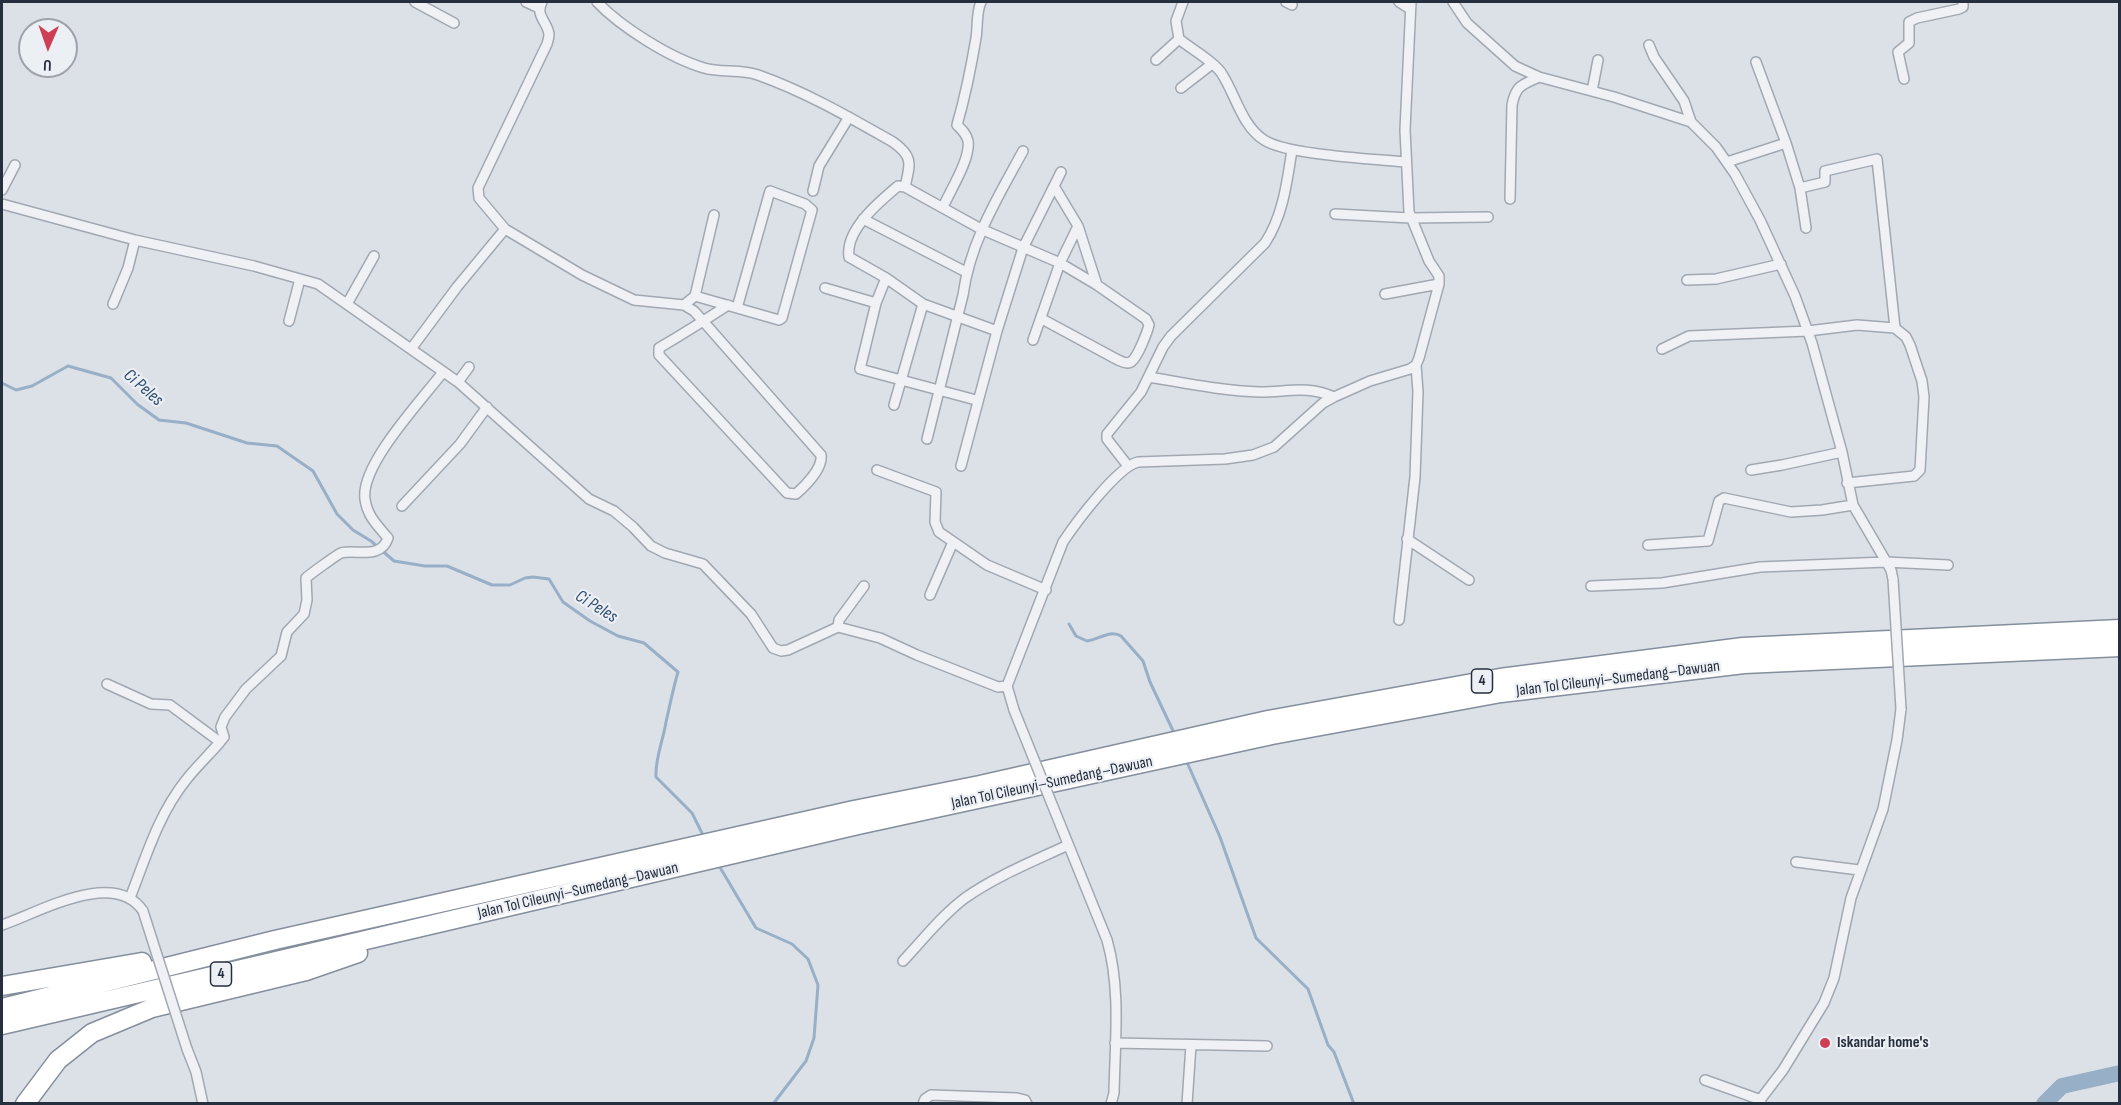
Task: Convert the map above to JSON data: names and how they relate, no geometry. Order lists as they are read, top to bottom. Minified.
{"streets":{"highway":["Jalan Tol Cileunyi–Sumedang–Dawuan","4"]},"water":["Ci Peles"],"places":["Iskandar home's"],"north":"bottom"}
